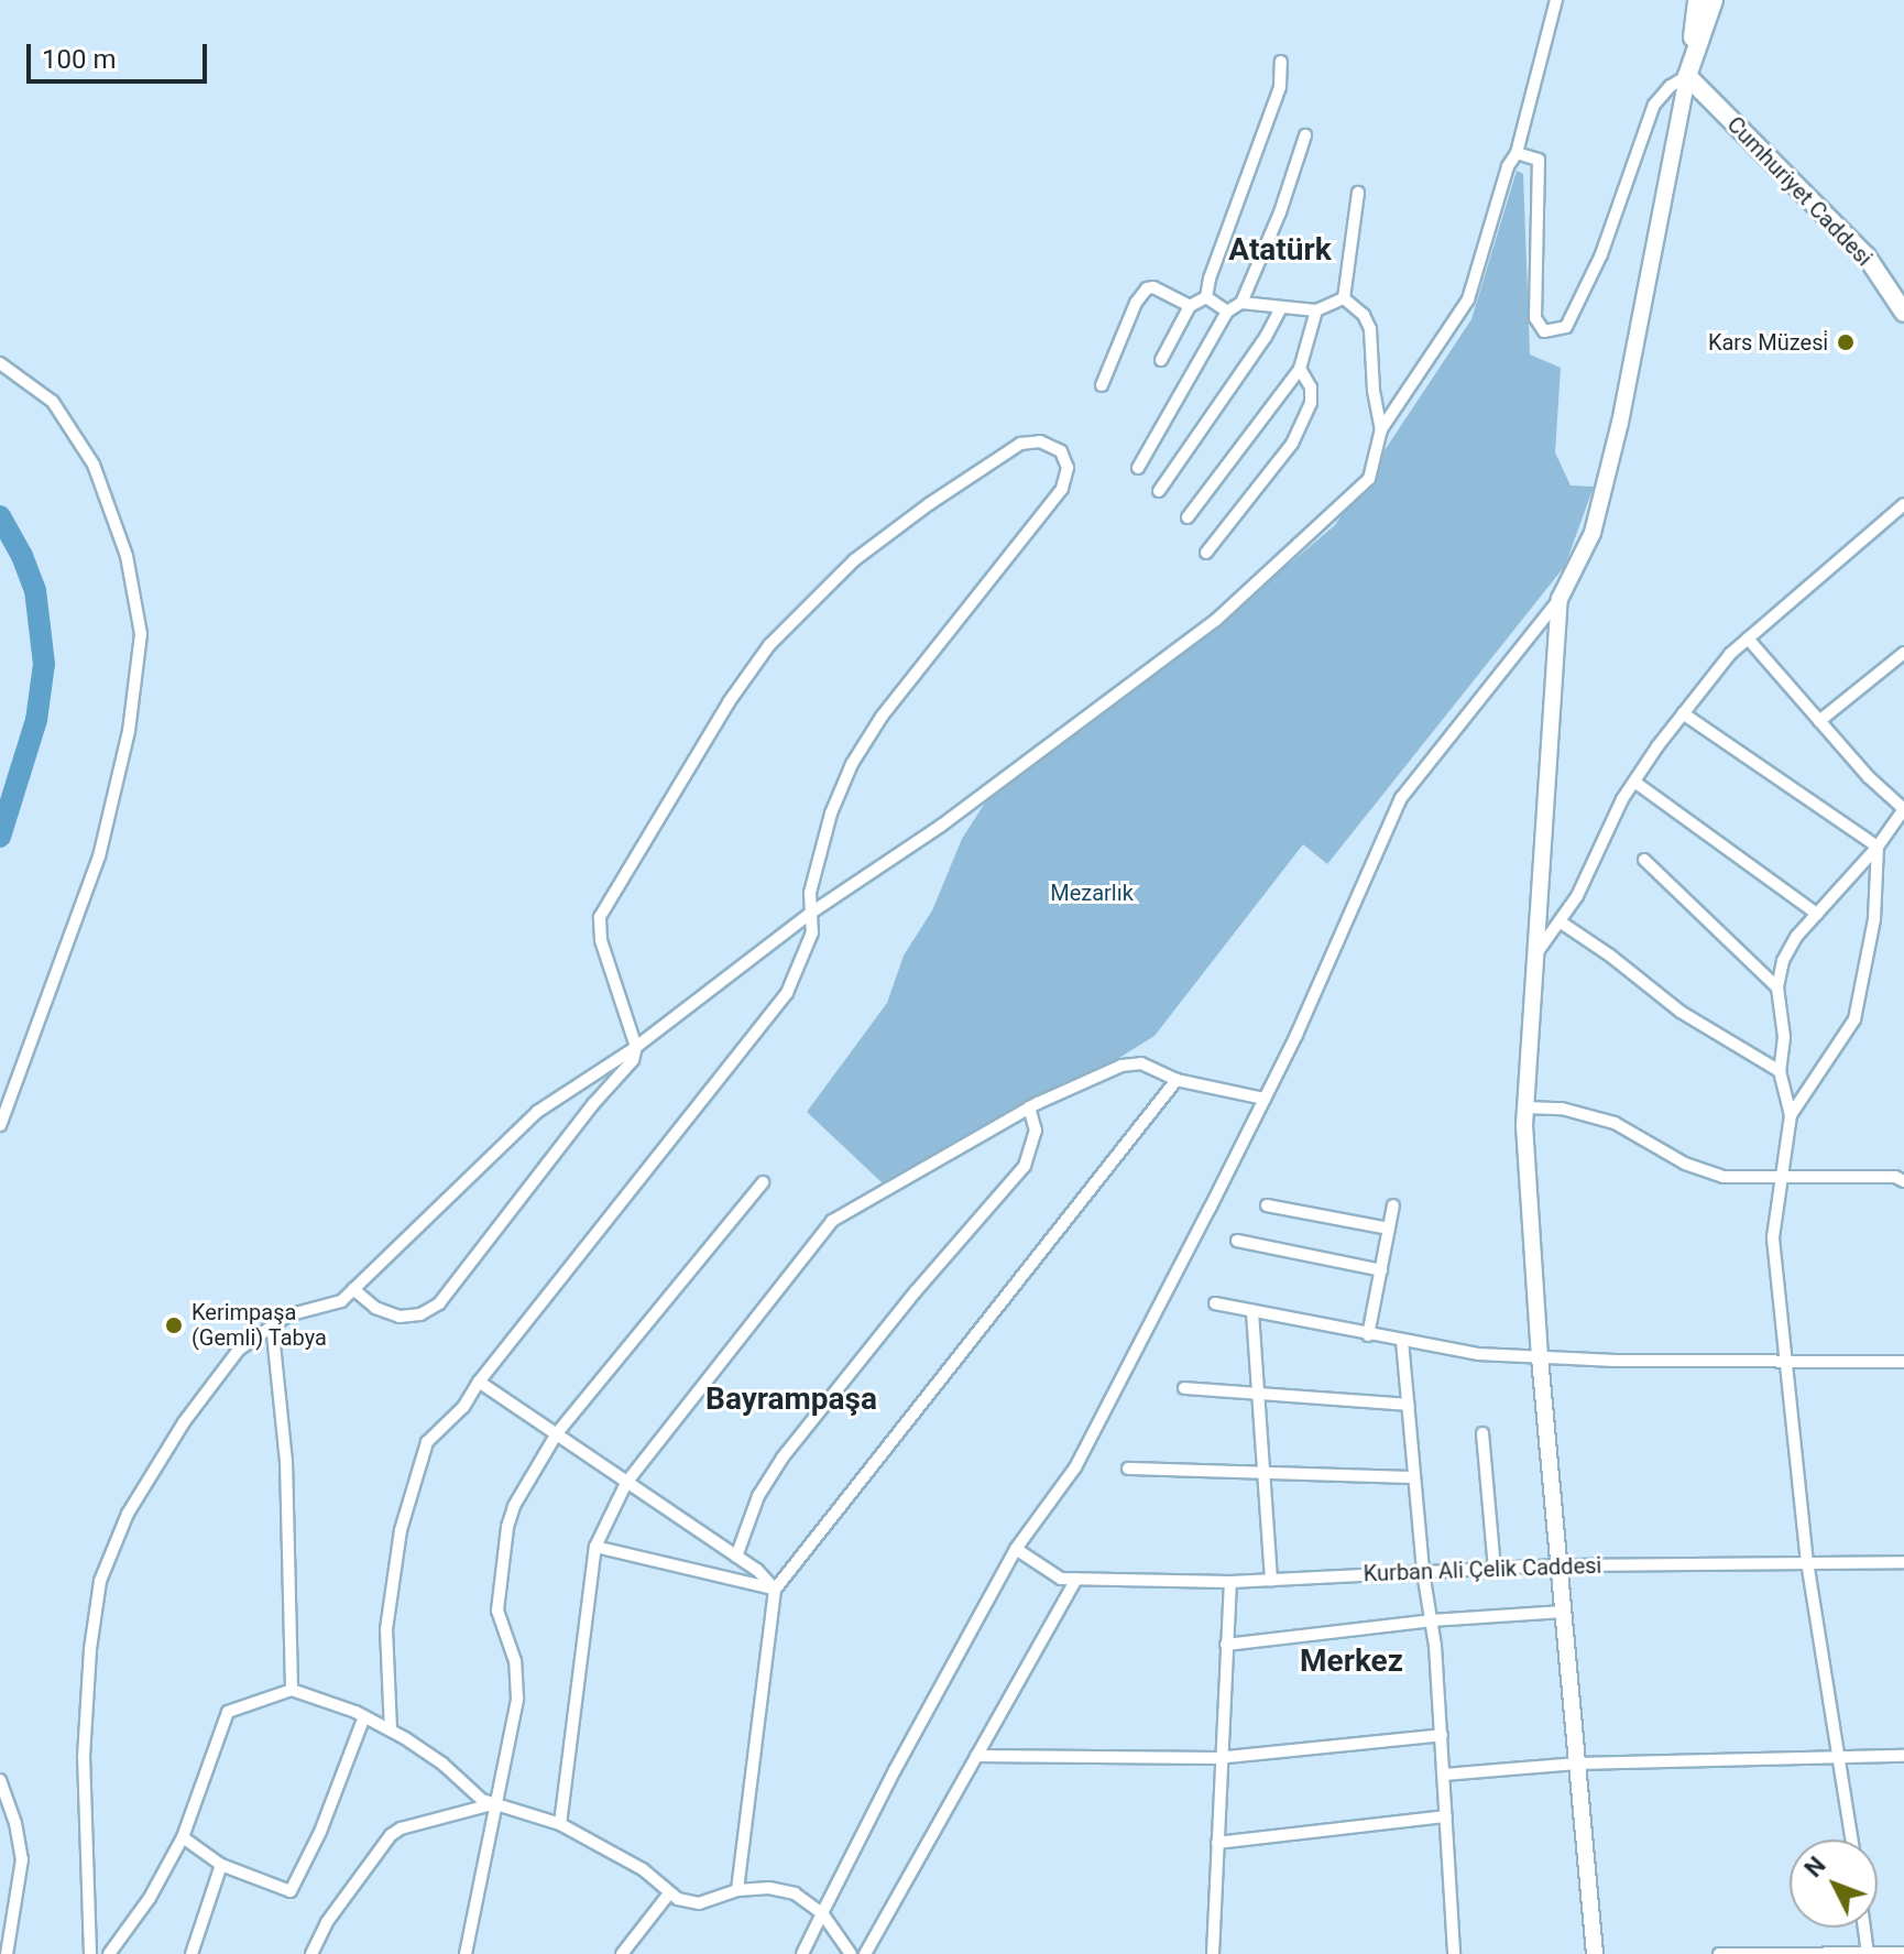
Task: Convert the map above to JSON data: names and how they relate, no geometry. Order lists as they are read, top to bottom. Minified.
{"streets":{"main road":["Cumhuriyet Caddesi"],"street":["Kurban Ali Çelik Caddesi"]},"districts":["Atatürk","Bayrampaşa","Merkez"],"parks":["Mezarlık"],"places":["Kars Müzesi̇","Kerimpaşa (Gemli) Tabya"],"scale_bar":"100 m","north":"top left"}
